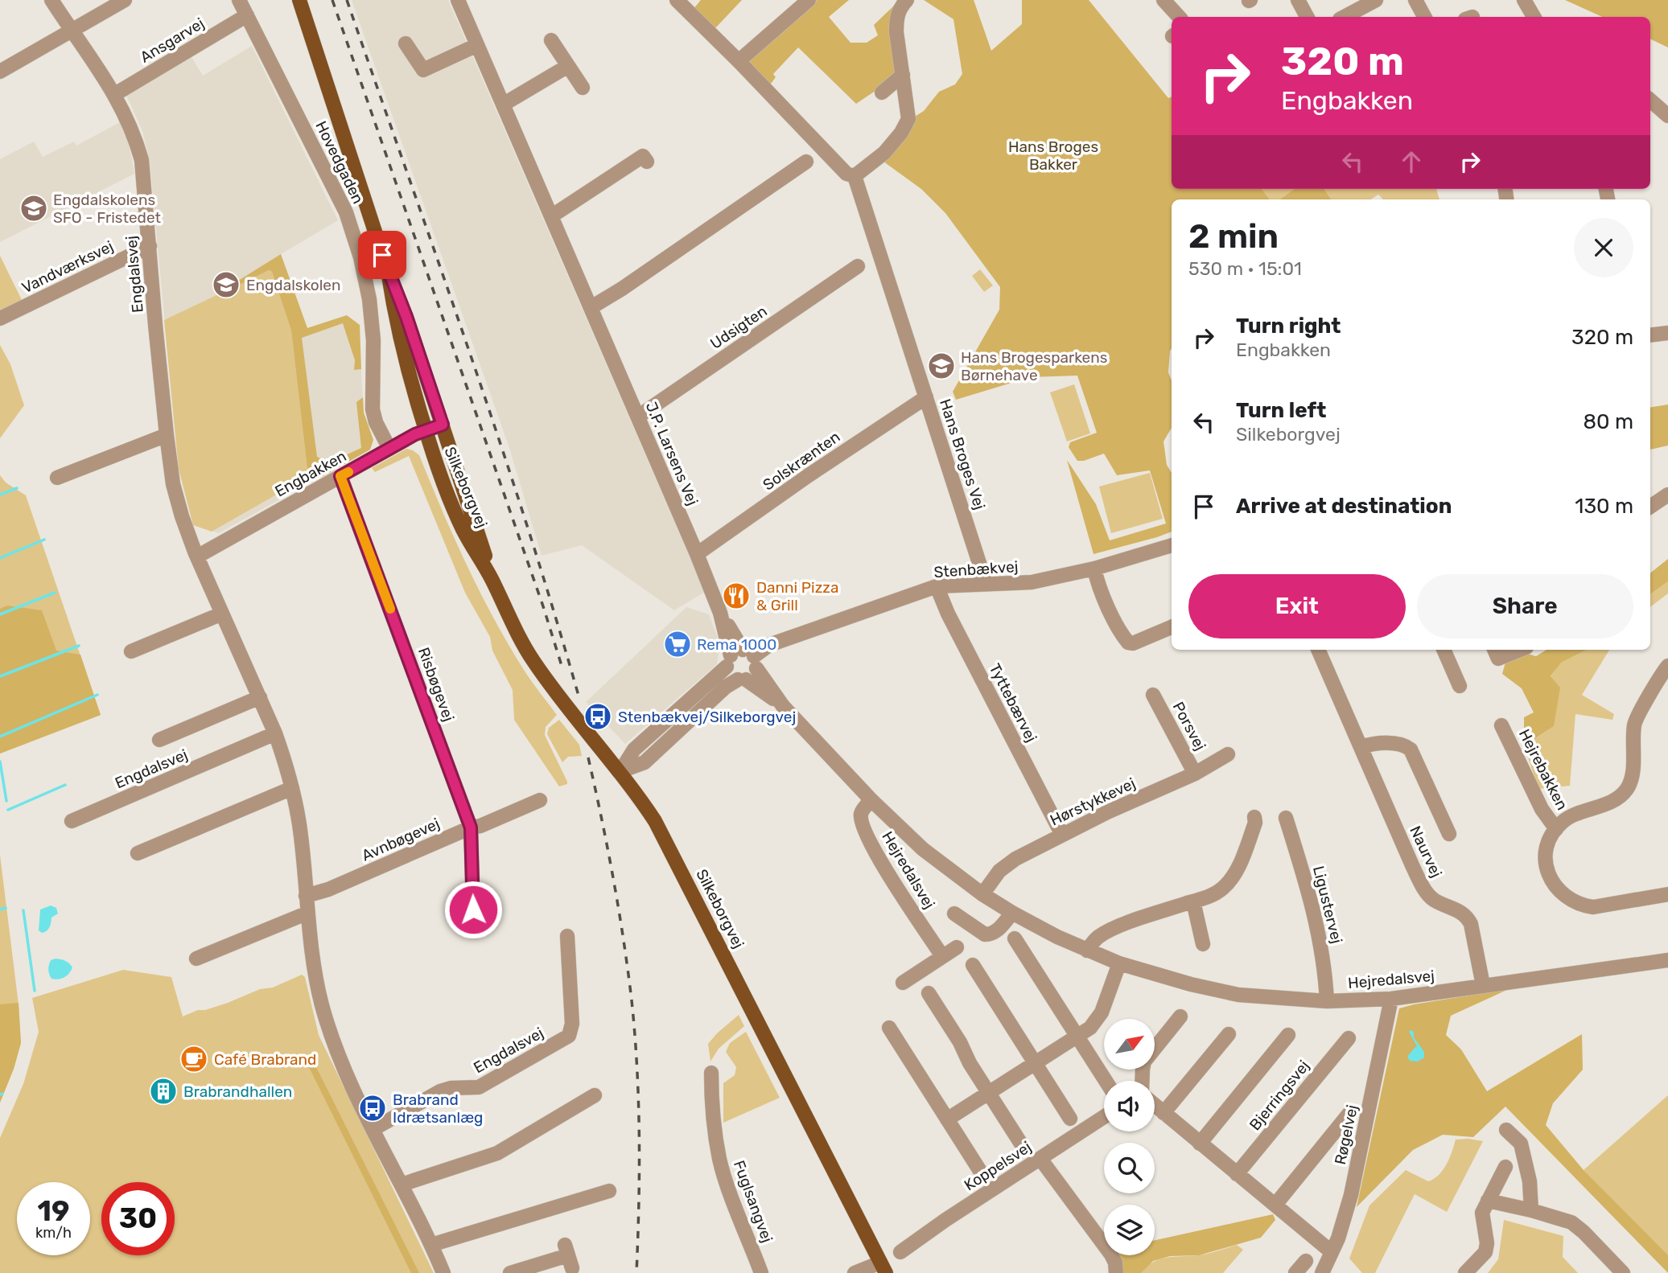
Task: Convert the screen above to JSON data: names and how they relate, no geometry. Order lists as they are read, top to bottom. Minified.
{"streets":{"main road":["Silkeborgvej"],"street":["Ansgarvej","Hovedgaden","Vandværksvej","Engdalsvej","Udsigten","J.P. Larsens Vej","Hans Broges Vej","Solskrænten","Engbakken","Stenbækvej","Risbøgevej","Tyttebærvej","Porsvej","Hejrebakken","Hørstykkevej","Avnbøgevej","Naurvej","Hejredalsvej","Ligustervej","Bjerringsvej","Røgelvej","Koppelsvej","Fuglsangvej"]},"crossings":[["Ansgarvej","Hovedgaden"],["Ansgarvej","Engdalsvej"],["Hovedgaden","Engbakken"],["Vandværksvej","Engdalsvej"],["Engdalsvej","Engbakken"],["Engdalsvej","Avnbøgevej"],["Udsigten","J.P. Larsens Vej"],["J.P. Larsens Vej","Solskrænten"],["J.P. Larsens Vej","Stenbækvej"],["J.P. Larsens Vej","Hejredalsvej"],["Hans Broges Vej","Solskrænten"],["Hans Broges Vej","Stenbækvej"],["Engbakken","Silkeborgvej"],["Engbakken","Risbøgevej"],["Silkeborgvej","Stenbækvej"],["Stenbækvej","Tyttebærvej"],["Stenbækvej","Hejredalsvej"],["Risbøgevej","Avnbøgevej"],["Tyttebærvej","Hørstykkevej"],["Porsvej","Hørstykkevej"],["Hørstykkevej","Hejredalsvej"],["Naurvej","Hejredalsvej"],["Hejredalsvej","Ligustervej"],["Hejredalsvej","Røgelvej"]],"parks":["Hans Broges Bakker"],"places":{"school or university":["Engdalskolens SFO - Fristedet","Engdalskolen","Hans Brogesparkens Børnehave"],"restaurant":["Danni Pizza & Grill"],"supermarket":["Rema 1000"],"bus stop":["Stenbækvej/Silkeborgvej","Brabrand Idrætsanlæg"],"cafe":["Café Brabrand"],"building":["Brabrandhallen"]},"north":"top right","page":{"turn":["320 m","Engbakken"],"heading":["2 min","530 m · 15:01"],"list":[{"name":"Turn right","note":"Engbakken","value":"320 m"},{"name":"Turn left","note":"Silkeborgvej","value":"80 m"},{"name":"Arrive at destination","value":"130 m"}],"buttons":["Exit","Share"],"speed":"19 km/h","limit":"30"}}
